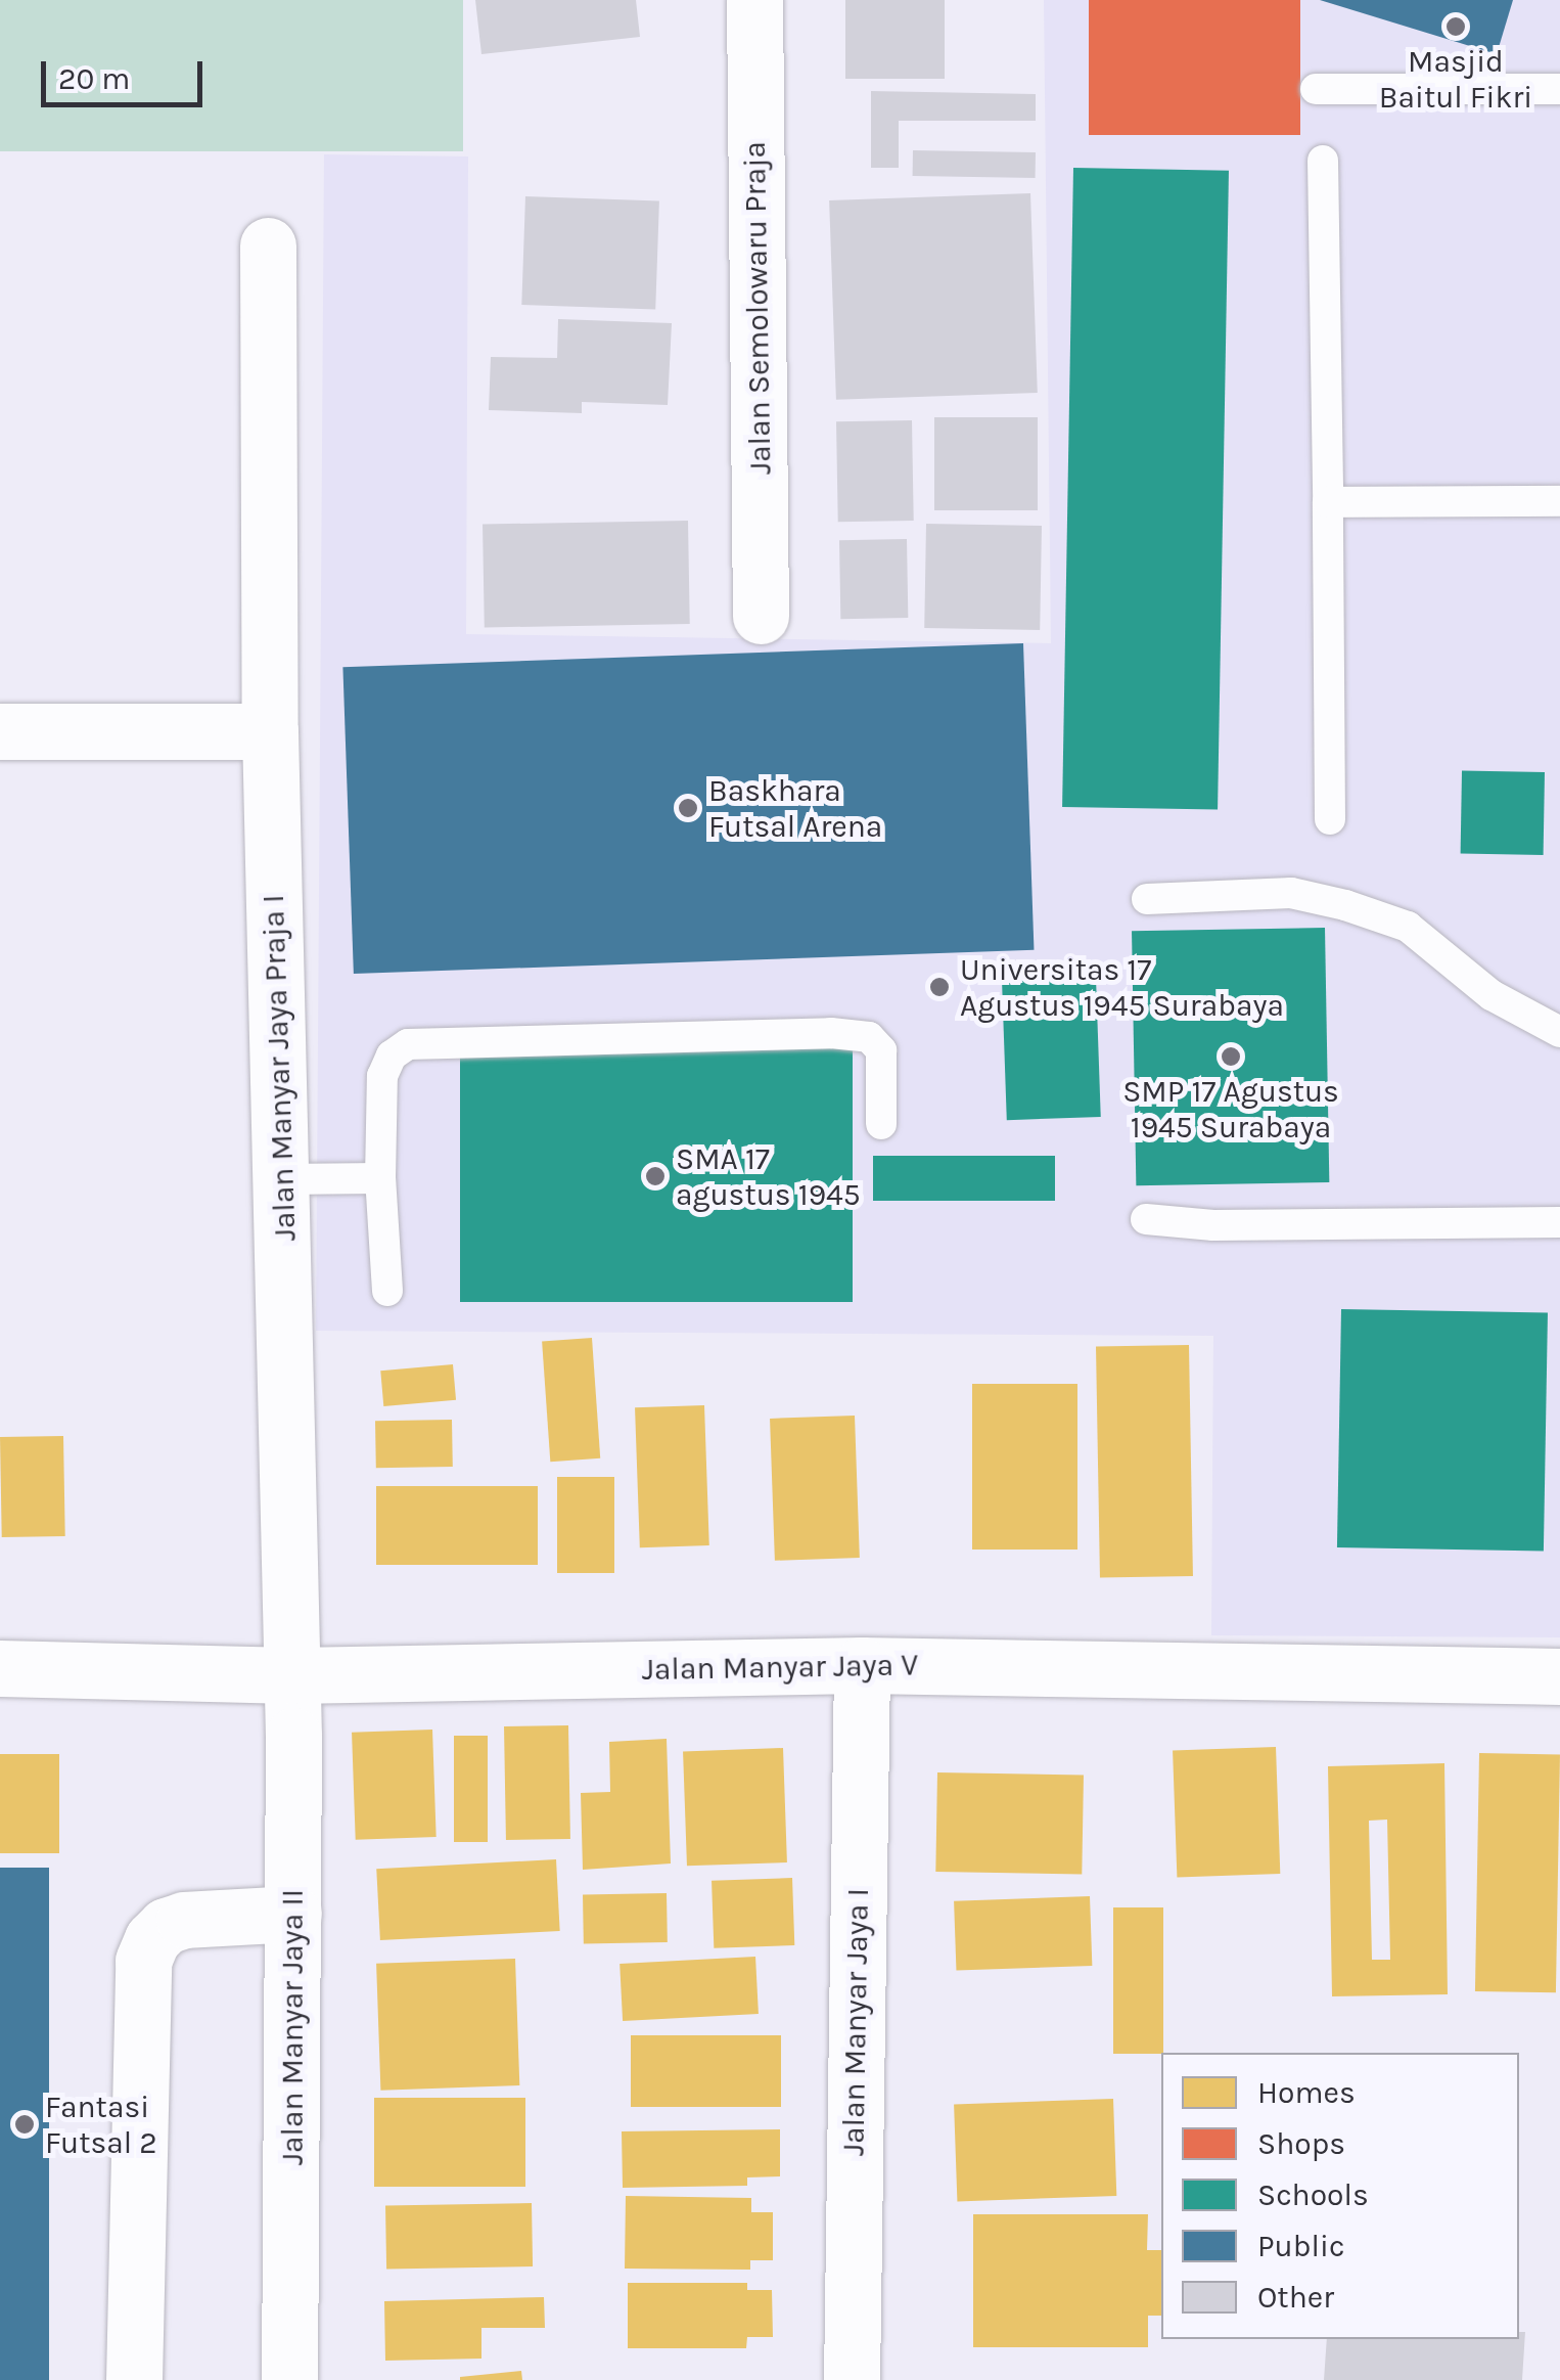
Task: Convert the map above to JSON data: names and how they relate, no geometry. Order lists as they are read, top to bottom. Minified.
{"streets":{"street":["Jalan Semolowaru Praja","Jalan Manyar Jaya Praja I","Jalan Manyar Jaya V","Jalan Manyar Jaya I","Jalan Manyar Jaya II"]},"crossings":[["Jalan Manyar Jaya Praja I","Jalan Manyar Jaya V"],["Jalan Manyar Jaya Praja I","Jalan Manyar Jaya II"],["Jalan Manyar Jaya V","Jalan Manyar Jaya I"],["Jalan Manyar Jaya V","Jalan Manyar Jaya II"]],"places":["Masjid Baitul Fikri","Baskhara Futsal Arena","Universitas 17 Agustus 1945 Surabaya","SMP 17 Agustus 1945 Surabaya","SMA 17 agustus 1945","Fantasi Futsal 2"],"legend":["Homes","Shops","Schools","Public","Other"],"scale_bar":"20 m"}
